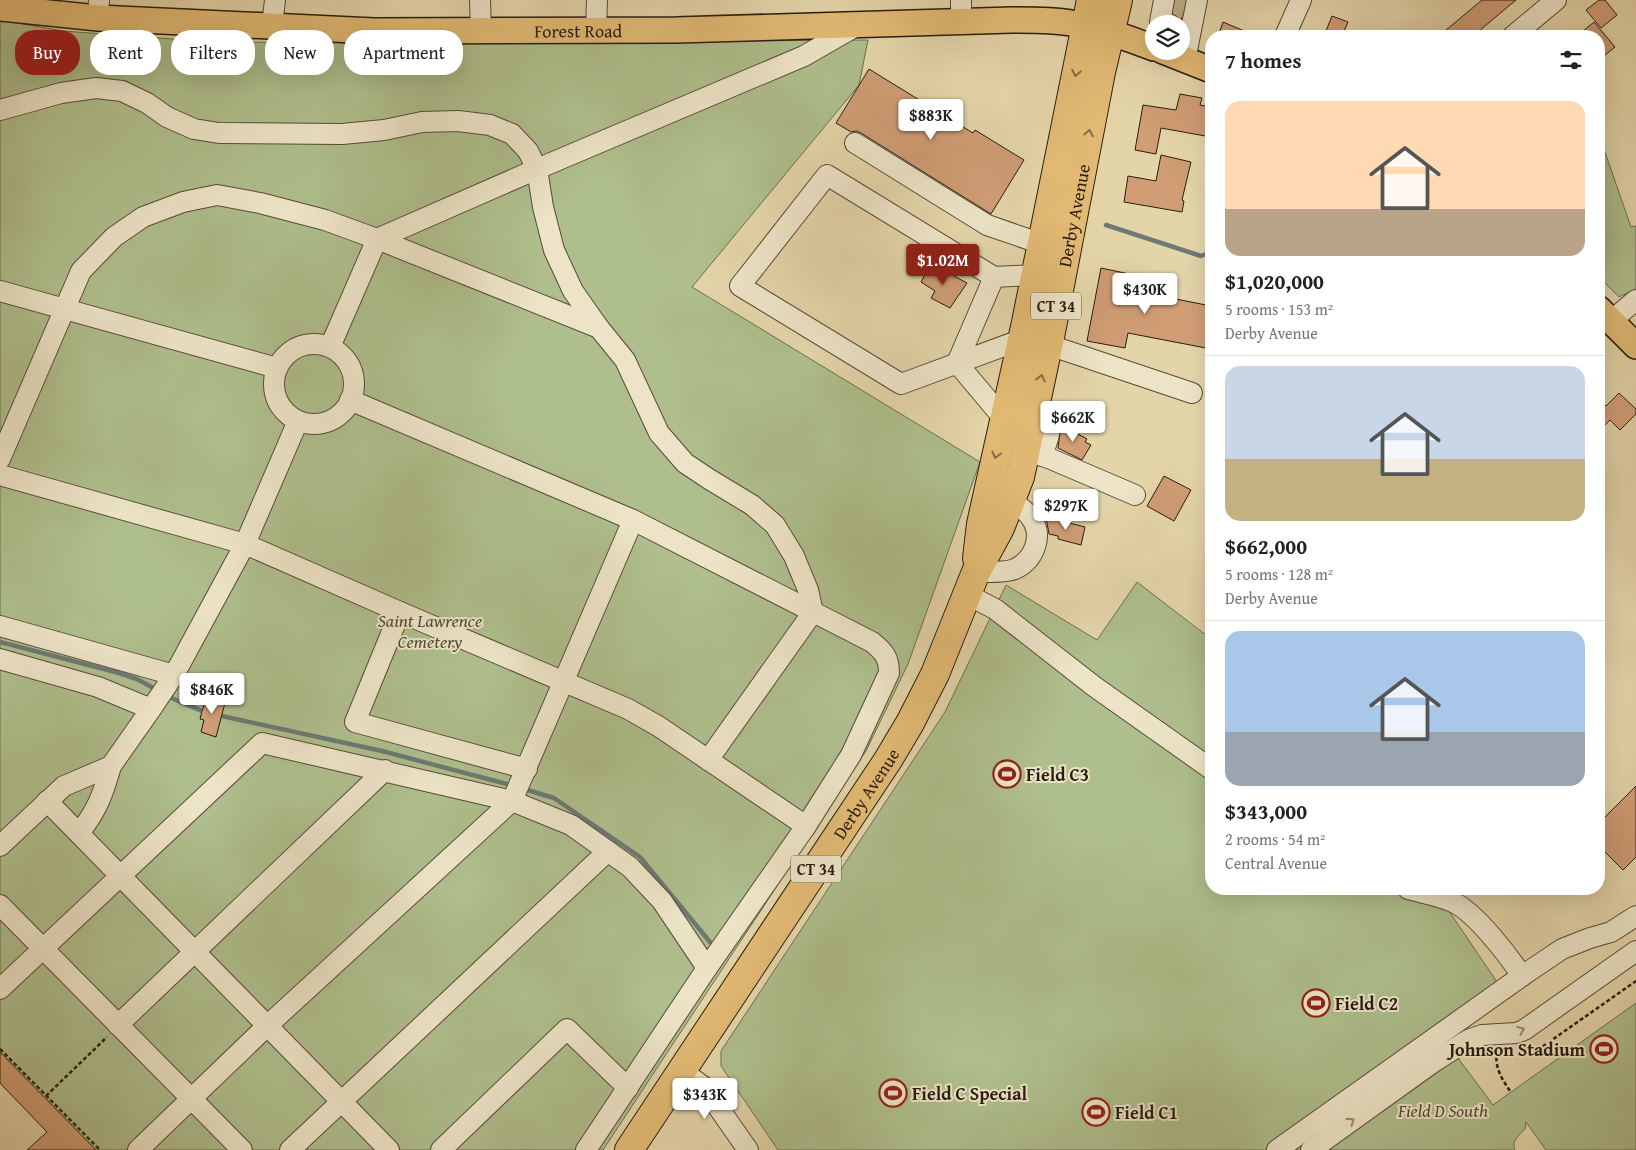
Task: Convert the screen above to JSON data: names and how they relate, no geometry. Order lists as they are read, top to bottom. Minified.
{"streets":{"highway":["Derby Avenue","CT 34"],"main road":["Forest Road"]},"crossings":[["Forest Road","Derby Avenue"]],"parks":["Saint Lawrence Cemetery","Field D South"],"places":{"sports":["Field C3","Field C2","Johnson Stadium","Field C Special","Field C1"]},"page":{"chip":["Buy","Rent","Filters","New","Apartment"],"heading":"7 homes","list":[{"name":"$1,020,000","note":"5 rooms · 153 m² · Derby Avenue"},{"name":"$662,000","note":"5 rooms · 128 m² · Derby Avenue"},{"name":"$343,000","note":"2 rooms · 54 m² · Central Avenue"}],"price":["$883K","$1.02M","$430K","$662K","$297K","$846K","$343K"]}}
